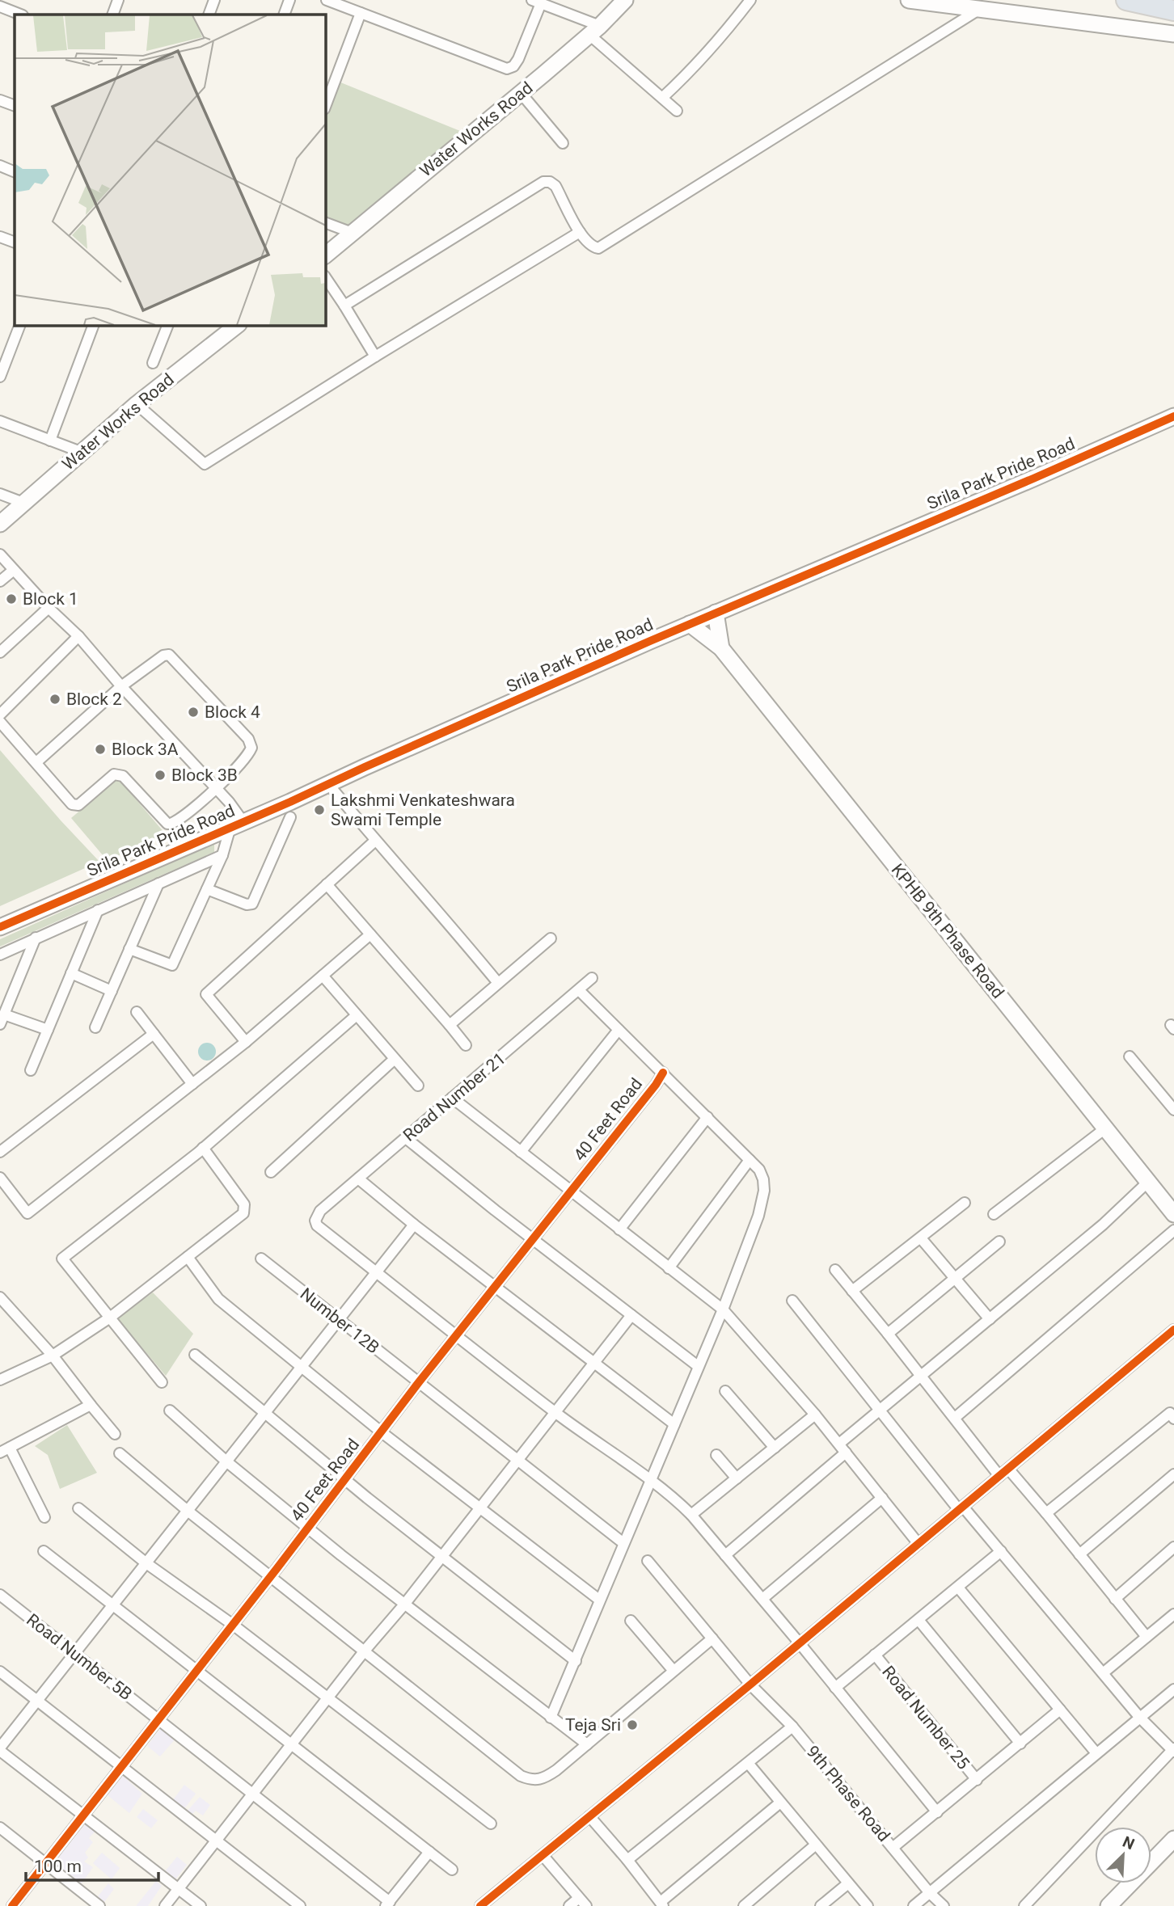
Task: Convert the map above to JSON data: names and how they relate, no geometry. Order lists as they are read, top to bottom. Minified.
{"streets":{"street":["Water Works Road","Srila Park Pride Road","KPHB 9th Phase Road","Road Number 21","40 Feet Road","Number 12B","Road Number 5B","Road Number 25","9th Phase Road"]},"crossings":[["Srila Park Pride Road","KPHB 9th Phase Road"],["40 Feet Road","Number 12B"],["40 Feet Road","Road Number 5B"]],"places":["Block 1","Block 2","Block 4","Block 3A","Block 3B","Lakshmi Venkateshwara Swami Temple","Teja Sri"],"scale_bar":"100 m","north":"top right"}
